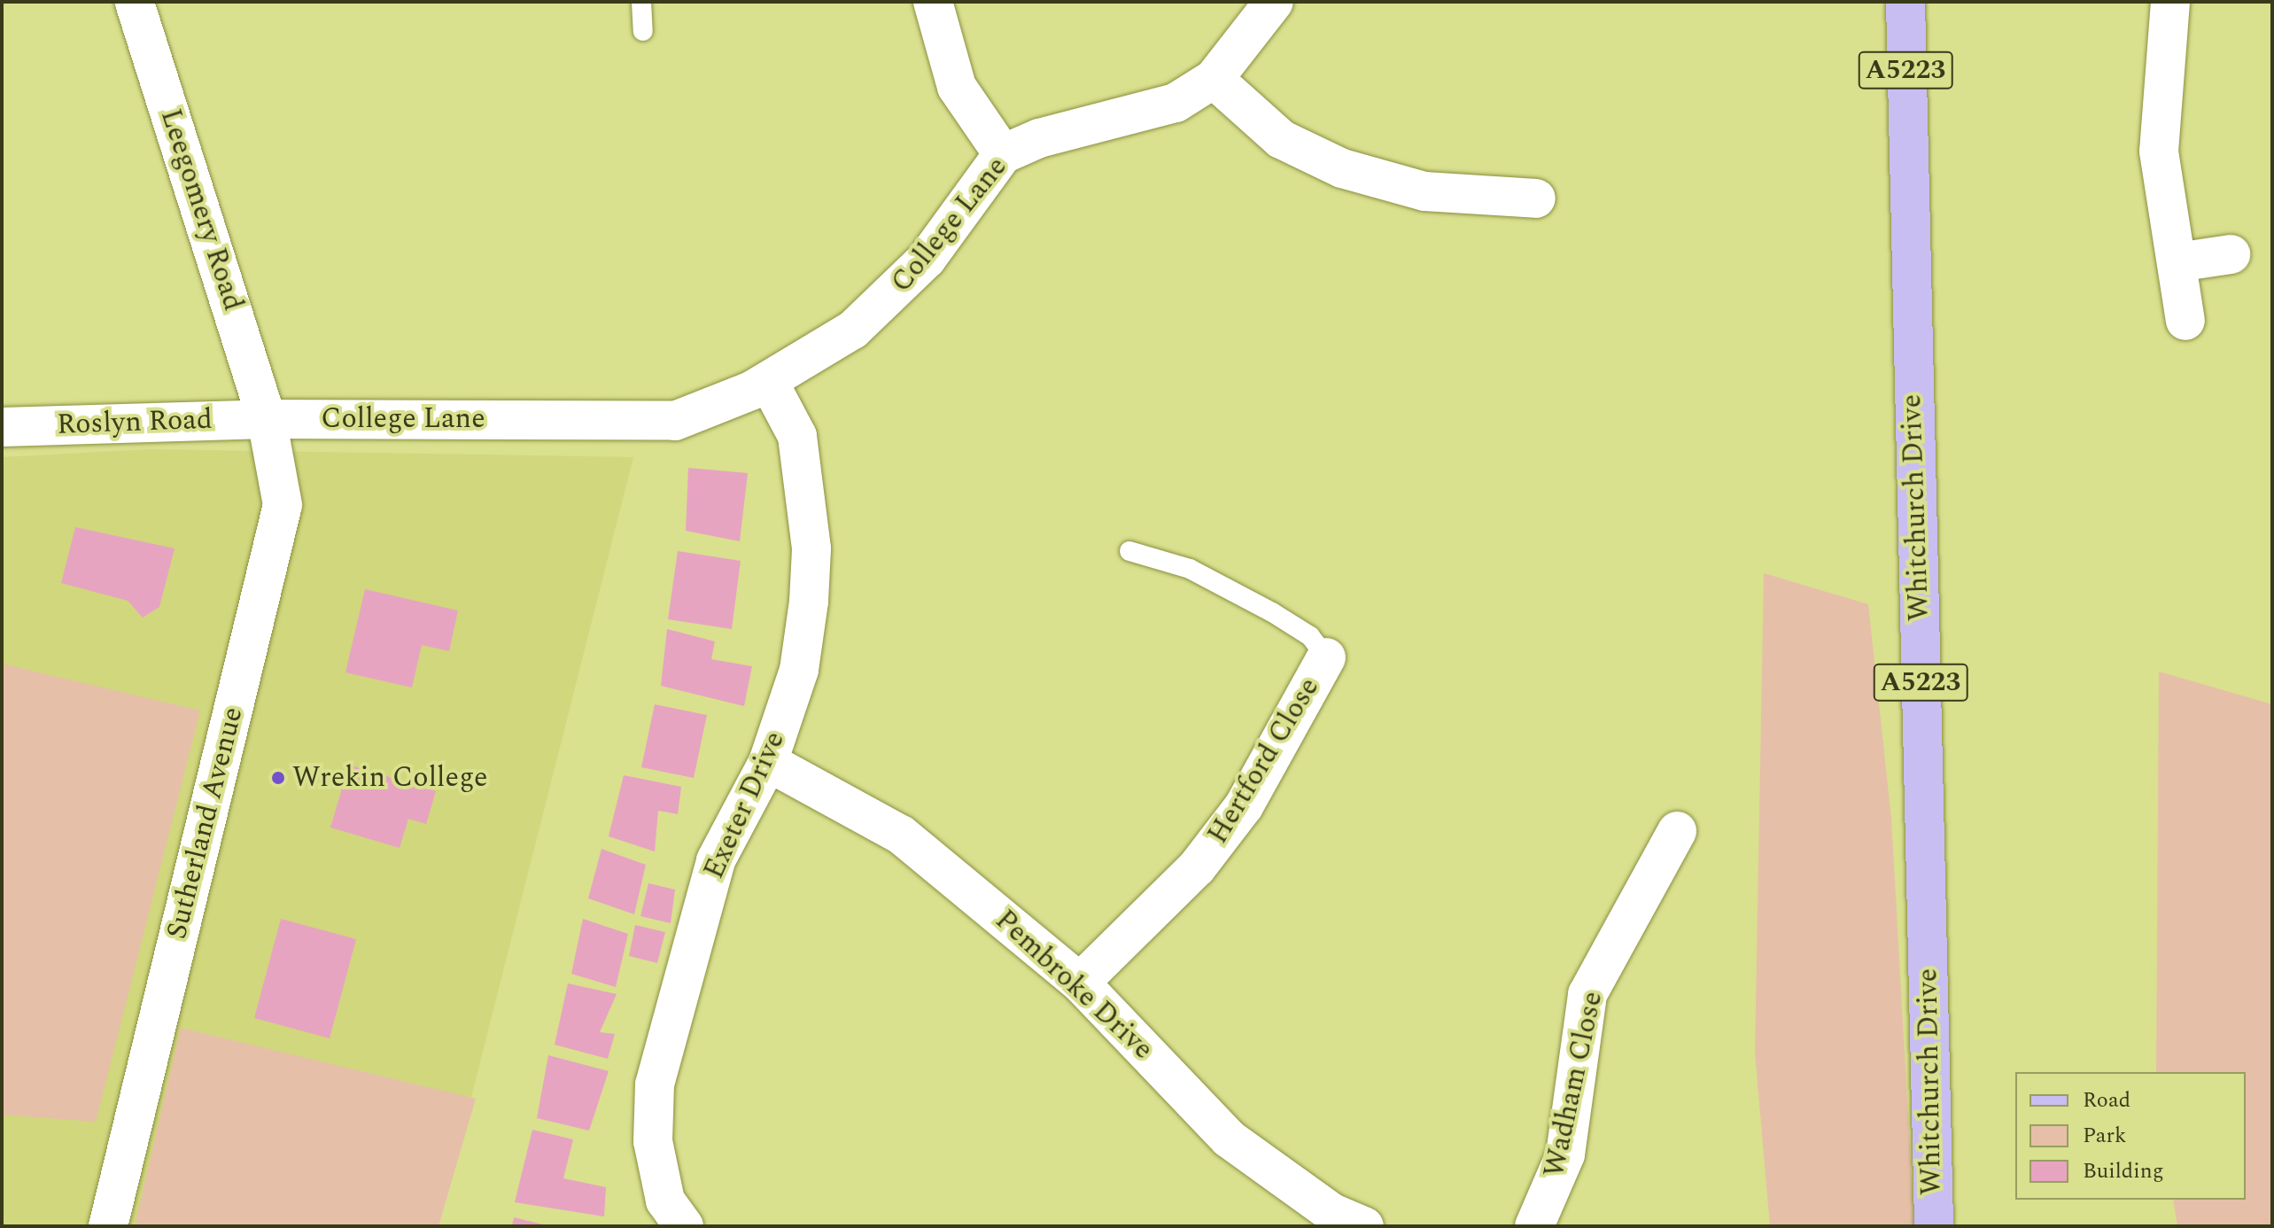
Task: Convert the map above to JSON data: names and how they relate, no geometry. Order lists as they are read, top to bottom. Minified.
{"streets":{"main road":["A5223","Whitchurch Drive"],"street":["Leegomery Road","College Lane","Roslyn Road","Hertford Close","Exeter Drive","Sutherland Avenue","Pembroke Drive","Wadham Close"]},"crossings":[["Leegomery Road","College Lane"],["Leegomery Road","Roslyn Road"],["Leegomery Road","Sutherland Avenue"],["College Lane","Roslyn Road"],["College Lane","Exeter Drive"],["College Lane","Sutherland Avenue"],["Roslyn Road","Sutherland Avenue"],["Hertford Close","Pembroke Drive"],["Exeter Drive","Pembroke Drive"]],"places":["Wrekin College"],"legend":["Road","Park","Building"]}
